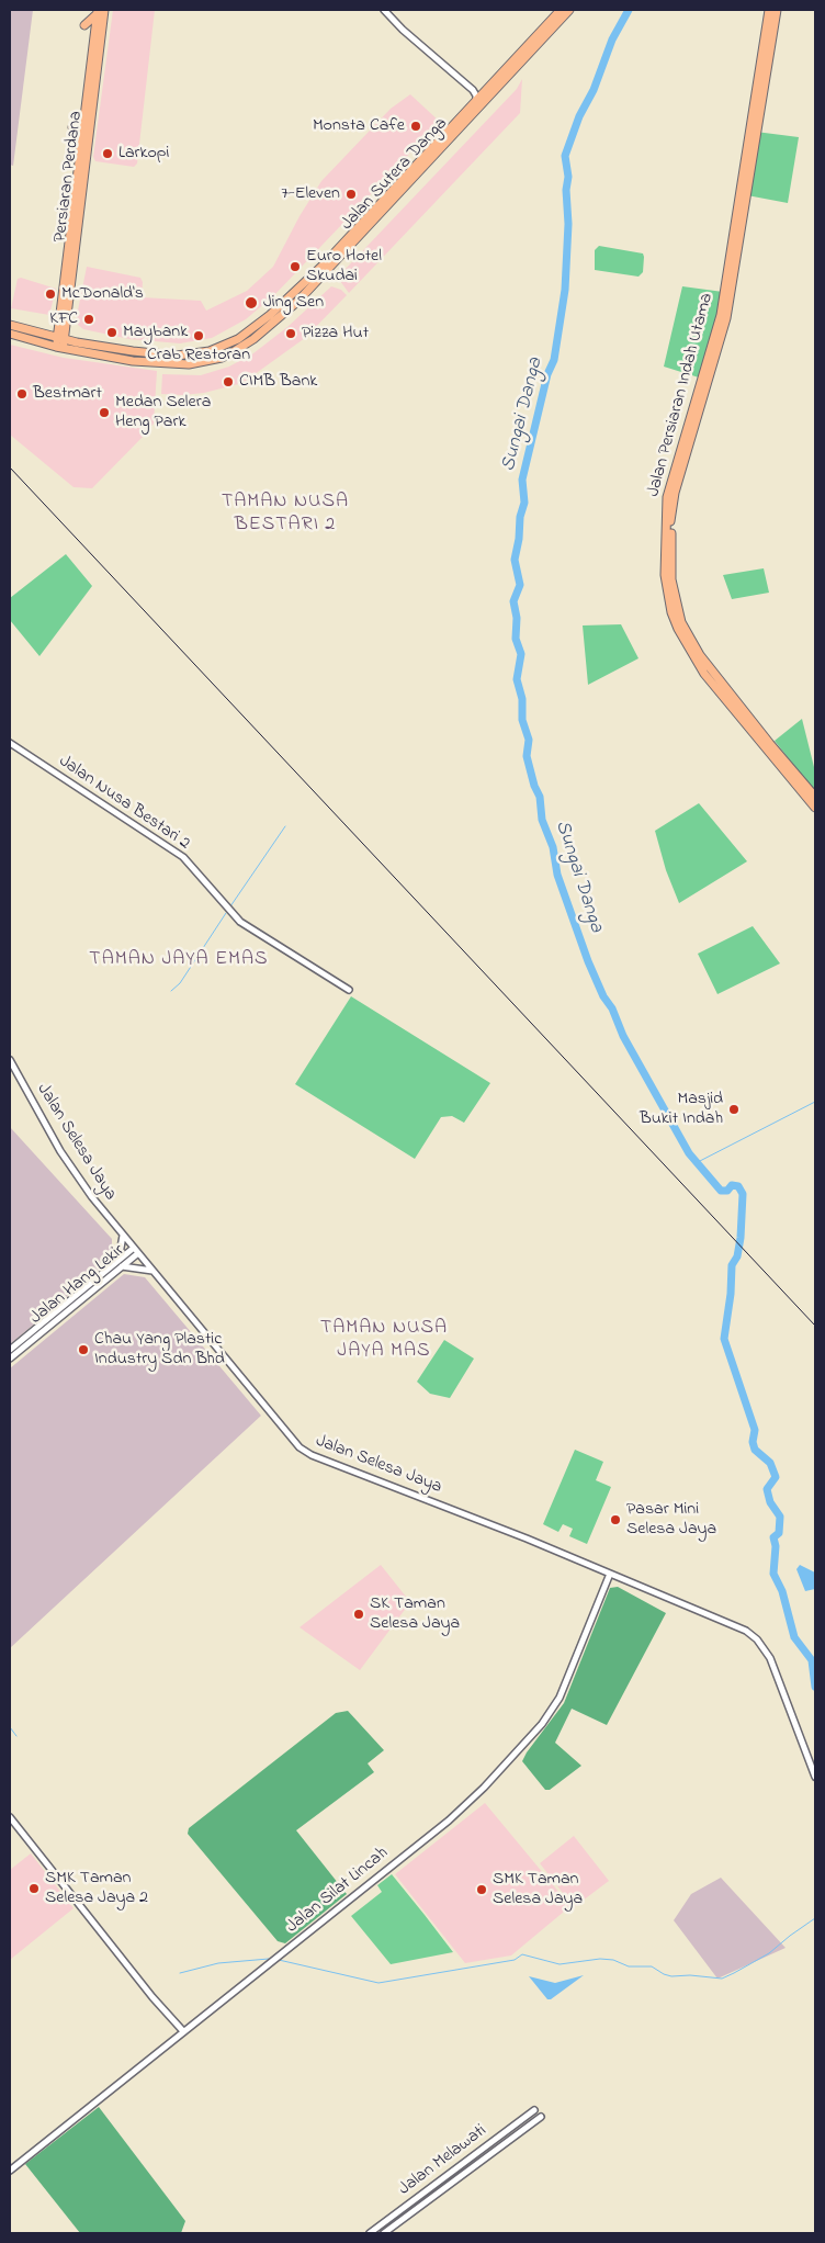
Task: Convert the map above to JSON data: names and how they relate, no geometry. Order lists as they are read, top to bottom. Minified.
{"streets":{"main road":["Jalan Sutera Danga","Persiaran Perdana","Jalan Persiaran Indah Utama"],"street":["Jalan Nusa Bestari 2","Jalan Selesa Jaya","Jalan Hang Lekir","Jalan Silat Lincah","Jalan Melawati"]},"crossings":[["Jalan Sutera Danga","Persiaran Perdana"],["Jalan Selesa Jaya","Jalan Hang Lekir"],["Jalan Selesa Jaya","Jalan Silat Lincah"]],"districts":["TAMAN NUSA BESTARI 2","TAMAN JAYA EMAS","TAMAN NUSA JAYA MAS"],"water":["Sungai Danga"],"places":["Monsta Cafe","Larkopi","7-Eleven","Euro Hotel Skudai","McDonald's","Jing Sen","KFC","Maybank","Pizza Hut","Crab Restoran","CIMB Bank","Bestmart","Medan Selera Heng Park","Masjid Bukit Indah","Chau Yang Plastic Industry Sdn Bhd","Pasar Mini Selesa Jaya","SK Taman Selesa Jaya","SMK Taman Selesa Jaya 2","SMK Taman Selesa Jaya"]}
